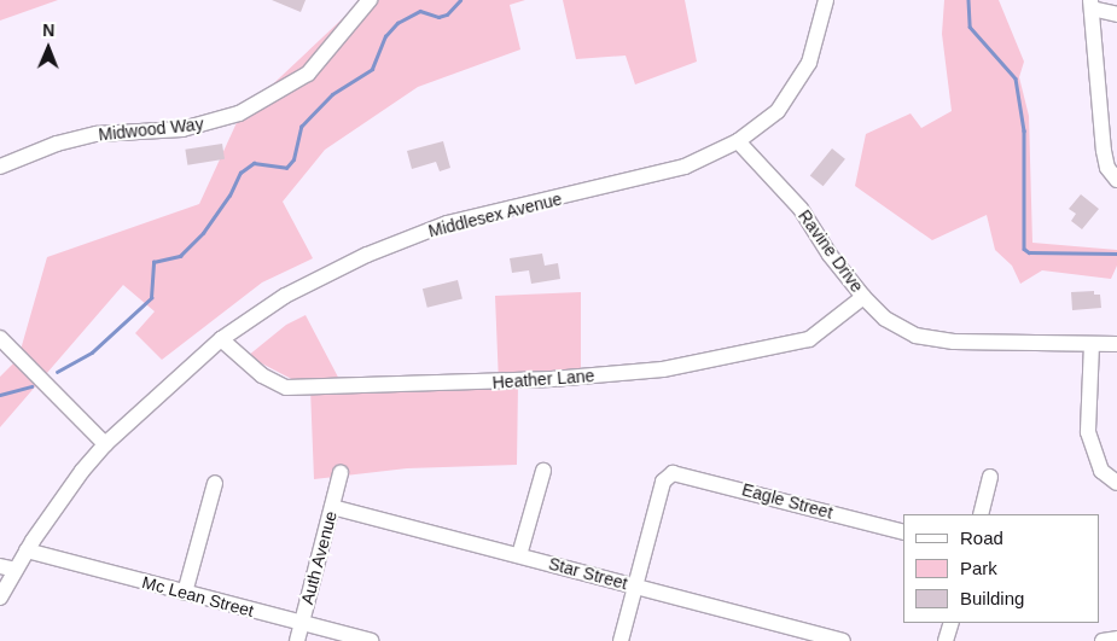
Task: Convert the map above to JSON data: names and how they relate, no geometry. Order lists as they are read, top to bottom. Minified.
{"streets":{"street":["Midwood Way","Middlesex Avenue","Ravine Drive","Heather Lane","Eagle Street","Auth Avenue","Star Street","Mc Lean Street"]},"crossings":[["Middlesex Avenue","Ravine Drive"],["Middlesex Avenue","Heather Lane"],["Middlesex Avenue","Mc Lean Street"],["Ravine Drive","Heather Lane"],["Eagle Street","Star Street"],["Auth Avenue","Star Street"],["Auth Avenue","Mc Lean Street"]],"legend":["Road","Park","Building"],"north":"top"}
